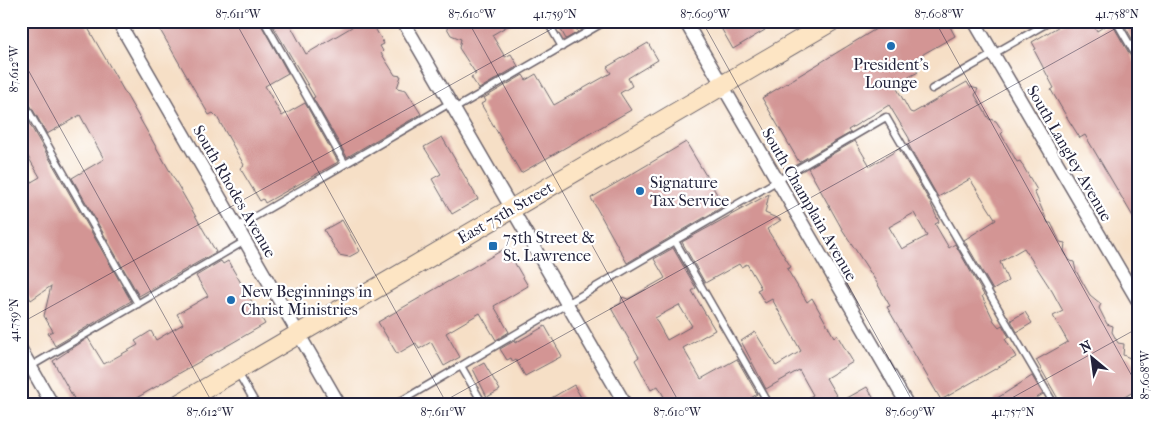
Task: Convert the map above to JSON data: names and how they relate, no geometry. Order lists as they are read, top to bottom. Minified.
{"streets":{"street":["South Langley Avenue","South Rhodes Avenue","South Champlain Avenue","East 75th Street"]},"crossings":[["South Rhodes Avenue","East 75th Street"],["South Champlain Avenue","East 75th Street"]],"places":{"other":["President’s Lounge","Signature Tax Service","New Beginnings in Christ Ministries"],"transit":["75th Street & St. Lawrence"]},"north":"top left","coordinates":["87.611°W","87.610°W","41.759°N","87.609°W","87.608°W","41.758°N","87.612°W","41.757°N"]}
